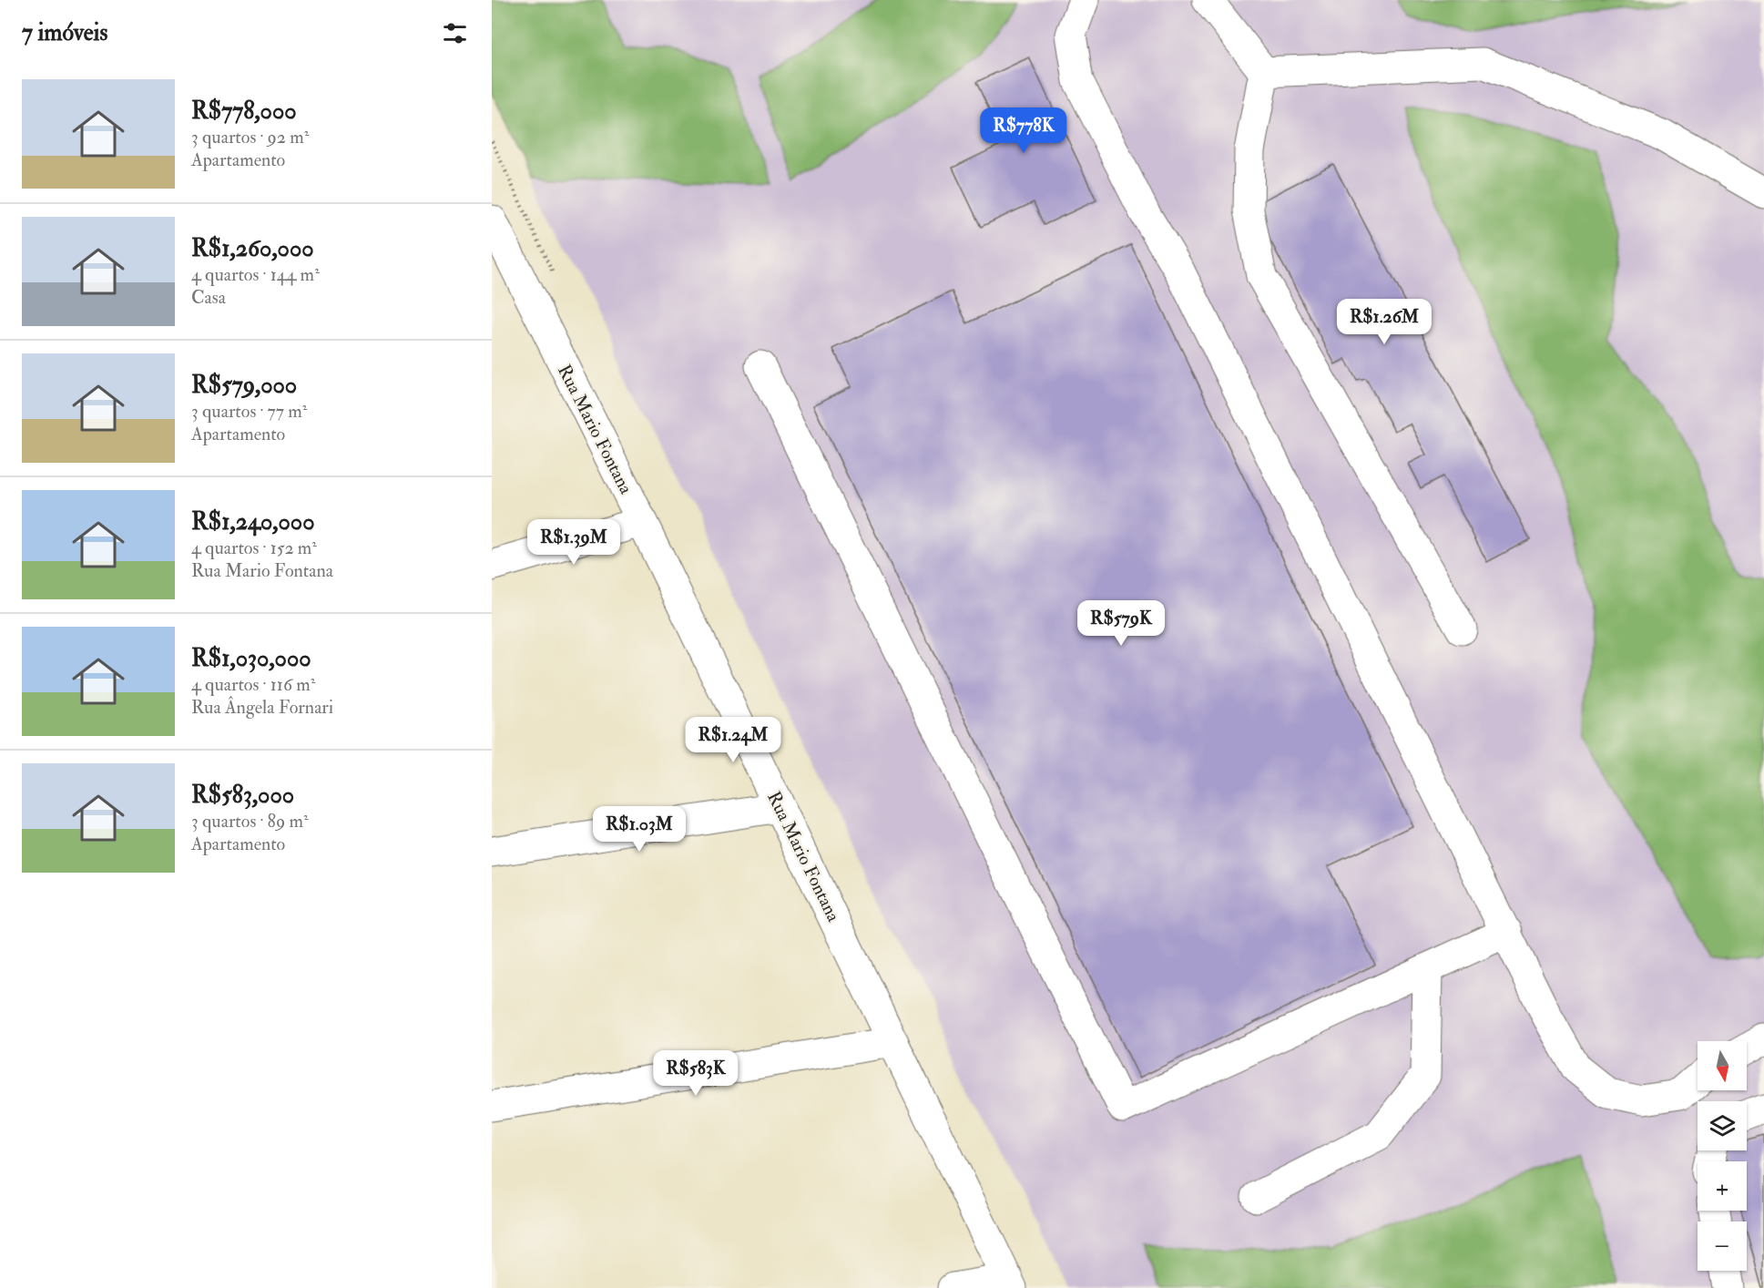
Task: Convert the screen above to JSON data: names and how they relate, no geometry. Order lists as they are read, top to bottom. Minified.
{"streets":{"street":["Rua Mario Fontana"]},"north":"bottom","page":{"heading":"7 imóveis","list":[{"name":"R$778,000","note":"3 quartos · 92 m² · Apartamento"},{"name":"R$1,260,000","note":"4 quartos · 144 m² · Casa"},{"name":"R$579,000","note":"3 quartos · 77 m² · Apartamento"},{"name":"R$1,240,000","note":"4 quartos · 152 m² · Rua Mario Fontana"},{"name":"R$1,030,000","note":"4 quartos · 116 m² · Rua Ângela Fornari"},{"name":"R$583,000","note":"3 quartos · 89 m² · Apartamento"}],"price":["R$778K","R$1.26M","R$1.39M","R$579K","R$1.24M","R$1.03M","R$583K"],"map_buttons":["+","−"]}}
